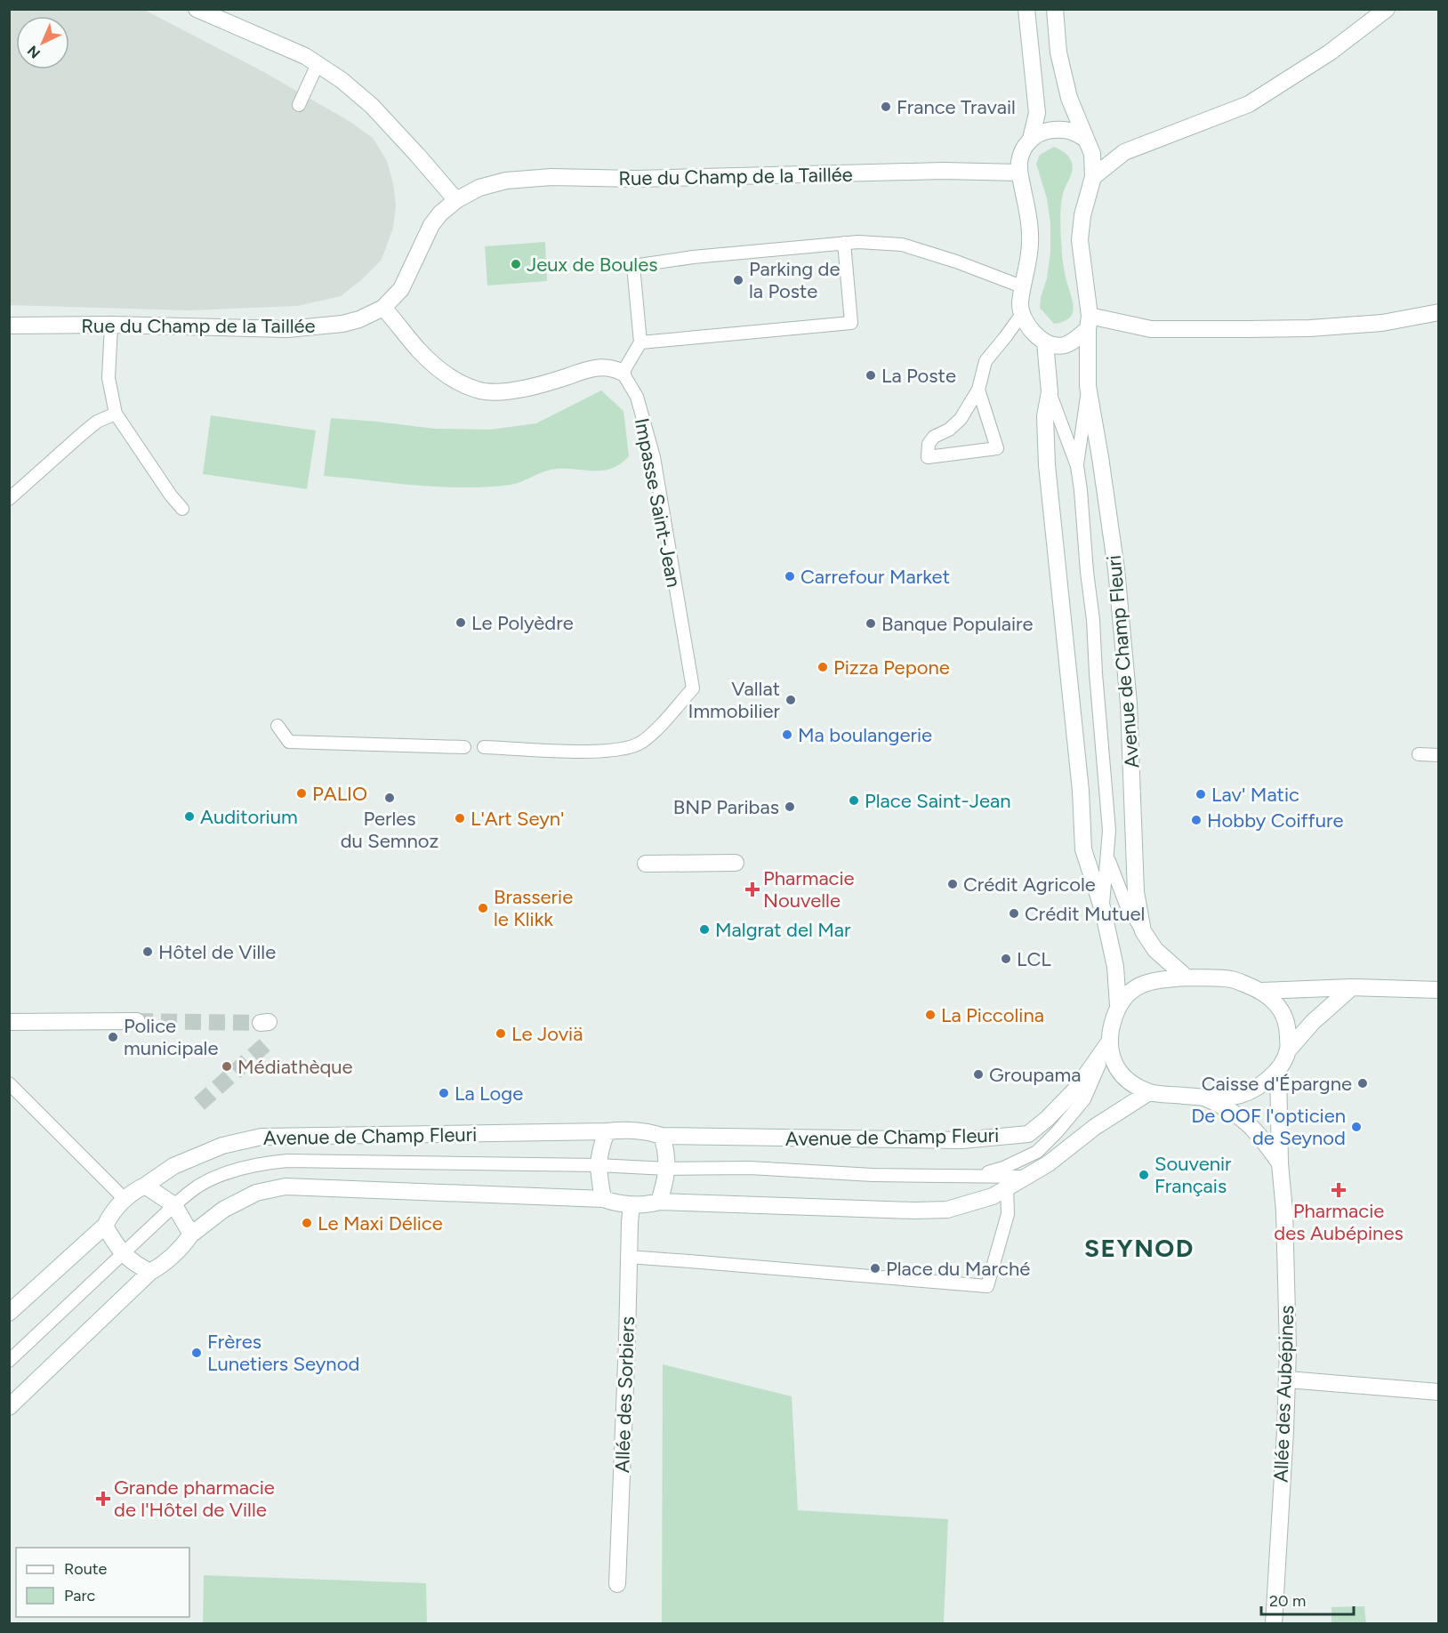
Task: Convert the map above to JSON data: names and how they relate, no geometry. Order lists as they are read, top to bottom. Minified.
{"streets":{"street":["Rue du Champ de la Taillée","Avenue de Champ Fleuri","Allée des Aubépines","Allée des Sorbiers"],"lane":["Impasse Saint-Jean"]},"crossings":[["Avenue de Champ Fleuri","Allée des Aubépines"]],"districts":["SEYNOD"],"places":{"other":["France Travail","Jeux de Boules","Parking de la Poste","La Poste","Carrefour Market","Le Polyèdre","Banque Populaire","Pizza Pepone","Vallat Immobilier","Ma boulangerie","PALIO","Lav' Matic","Perles du Semnoz","Place Saint-Jean","BNP Paribas","Auditorium","L'Art Seyn'","Hobby Coiffure","Crédit Agricole","Brasserie le Klikk","Crédit Mutuel","Malgrat del Mar","Hôtel de Ville","LCL","La Piccolina","Le Joviä","Police municipale","Médiathèque","Groupama","Caisse d'Épargne","La Loge","De OOF l'opticien de Seynod","Souvenir Français","Le Maxi Délice","Place du Marché","Frères Lunetiers Seynod"],"health":["Pharmacie Nouvelle","Pharmacie des Aubépines","Grande pharmacie de l'Hôtel de Ville"]},"legend":["Route","Parc"],"scale_bar":"20 m","north":"bottom left"}
